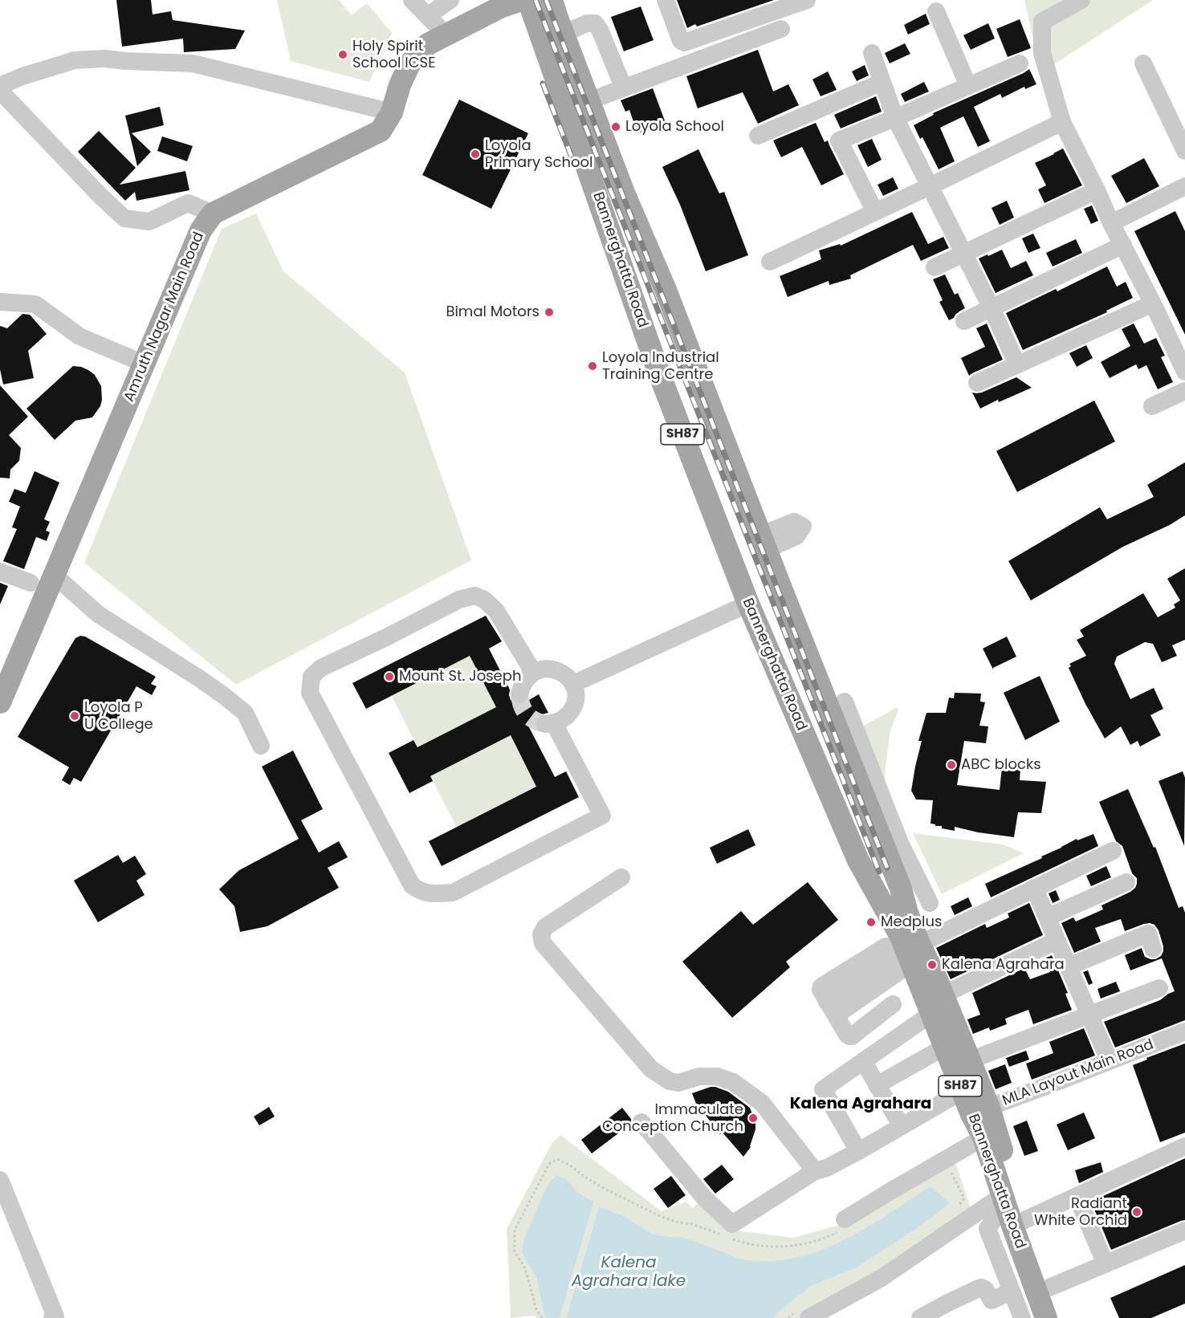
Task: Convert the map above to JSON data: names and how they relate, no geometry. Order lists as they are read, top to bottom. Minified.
{"streets":{"main road":["Bannerghatta Road","Amruth Nagar Main Road","SH87"],"street":["MLA Layout Main Road"]},"crossings":[["Bannerghatta Road","MLA Layout Main Road"]],"districts":["Kalena Agrahara"],"water":["Kalena Agrahara lake"],"places":["Holy Spirit School ICSE","Loyola School","Loyola Primary School","Bimal Motors","Loyola Industrial Training Centre","Mount St. Joseph","Loyola P U College","ABC blocks","Medplus","Kalena Agrahara","Immaculate Conception Church","Radiant White Orchid"]}
